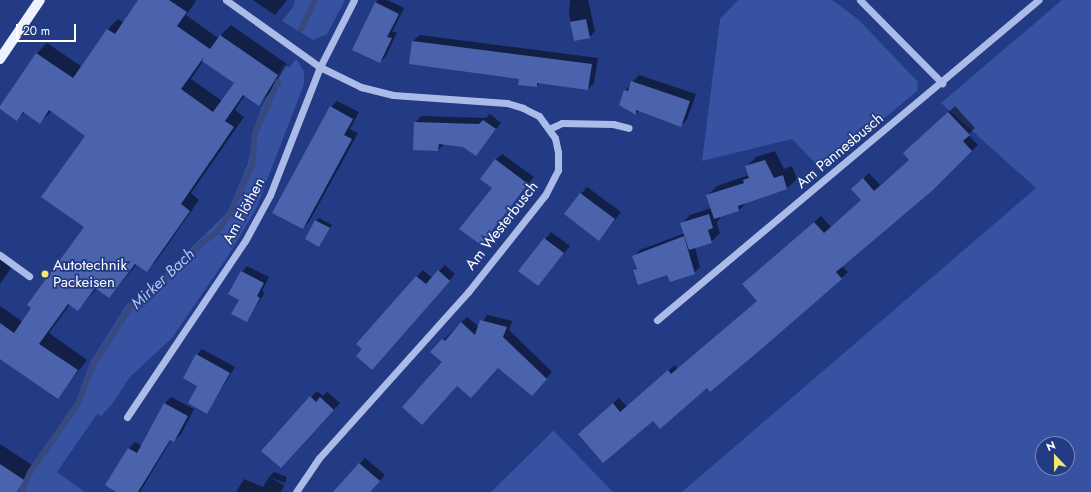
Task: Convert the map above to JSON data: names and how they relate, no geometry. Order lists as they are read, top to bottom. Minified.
{"streets":{"street":["Am Pannesbusch","Am Flöthen","Am Westerbusch"]},"crossings":[["Am Flöthen","Am Westerbusch"]],"water":["Mirker Bach"],"places":["Autotechnik Packeisen"],"scale_bar":"20 m","north":"top"}
